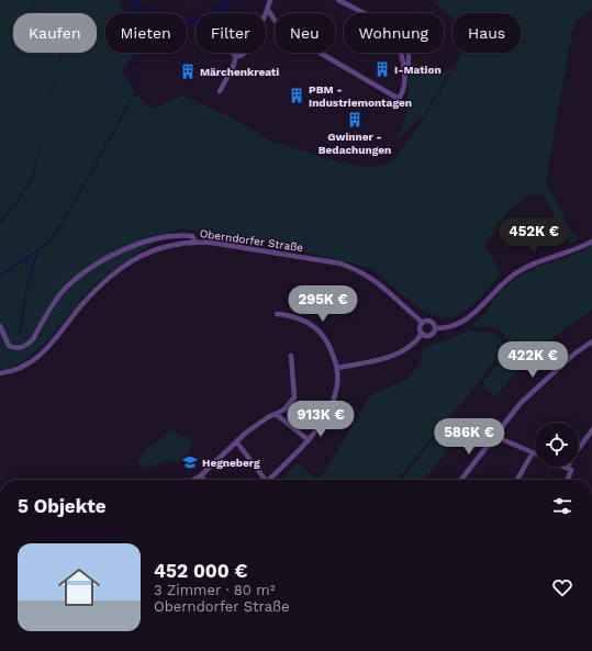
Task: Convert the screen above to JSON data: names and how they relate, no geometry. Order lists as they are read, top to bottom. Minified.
{"streets":{"street":["Oberndorfer Straße"]},"places":{"building":["I-Mation","Märchenkreati","PBM - Industriemontagen","Gwinner - Bedachungen"],"school or university":["Hegneberg"]},"page":{"chip":["Kaufen","Mieten","Filter","Neu","Wohnung","Haus"],"price":["452K €","295K €","422K €","913K €","586K €"],"heading":"5 Objekte","list":[{"name":"452 000 €","note":"3 Zimmer · 80 m² · Oberndorfer Straße"}]}}
